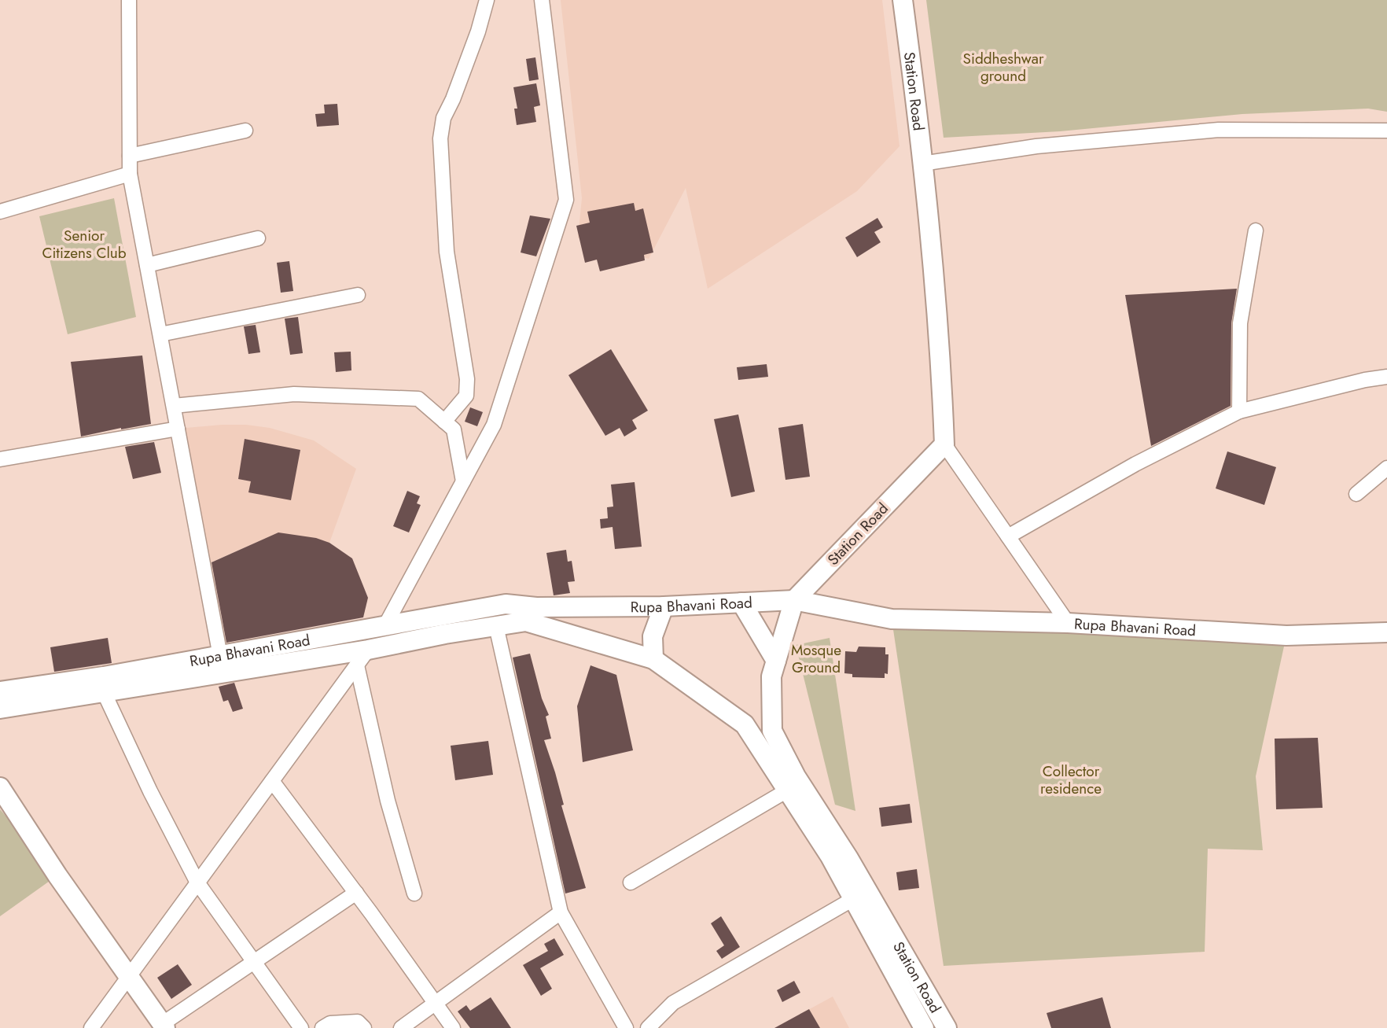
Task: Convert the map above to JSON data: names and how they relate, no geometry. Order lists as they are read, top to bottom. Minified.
{"streets":{"main road":["Station Road","Rupa Bhavani Road"]},"crossings":[["Station Road","Rupa Bhavani Road"]],"parks":["Siddheshwar ground","Senior Citizens Club","Mosque Ground","Collector residence"]}
